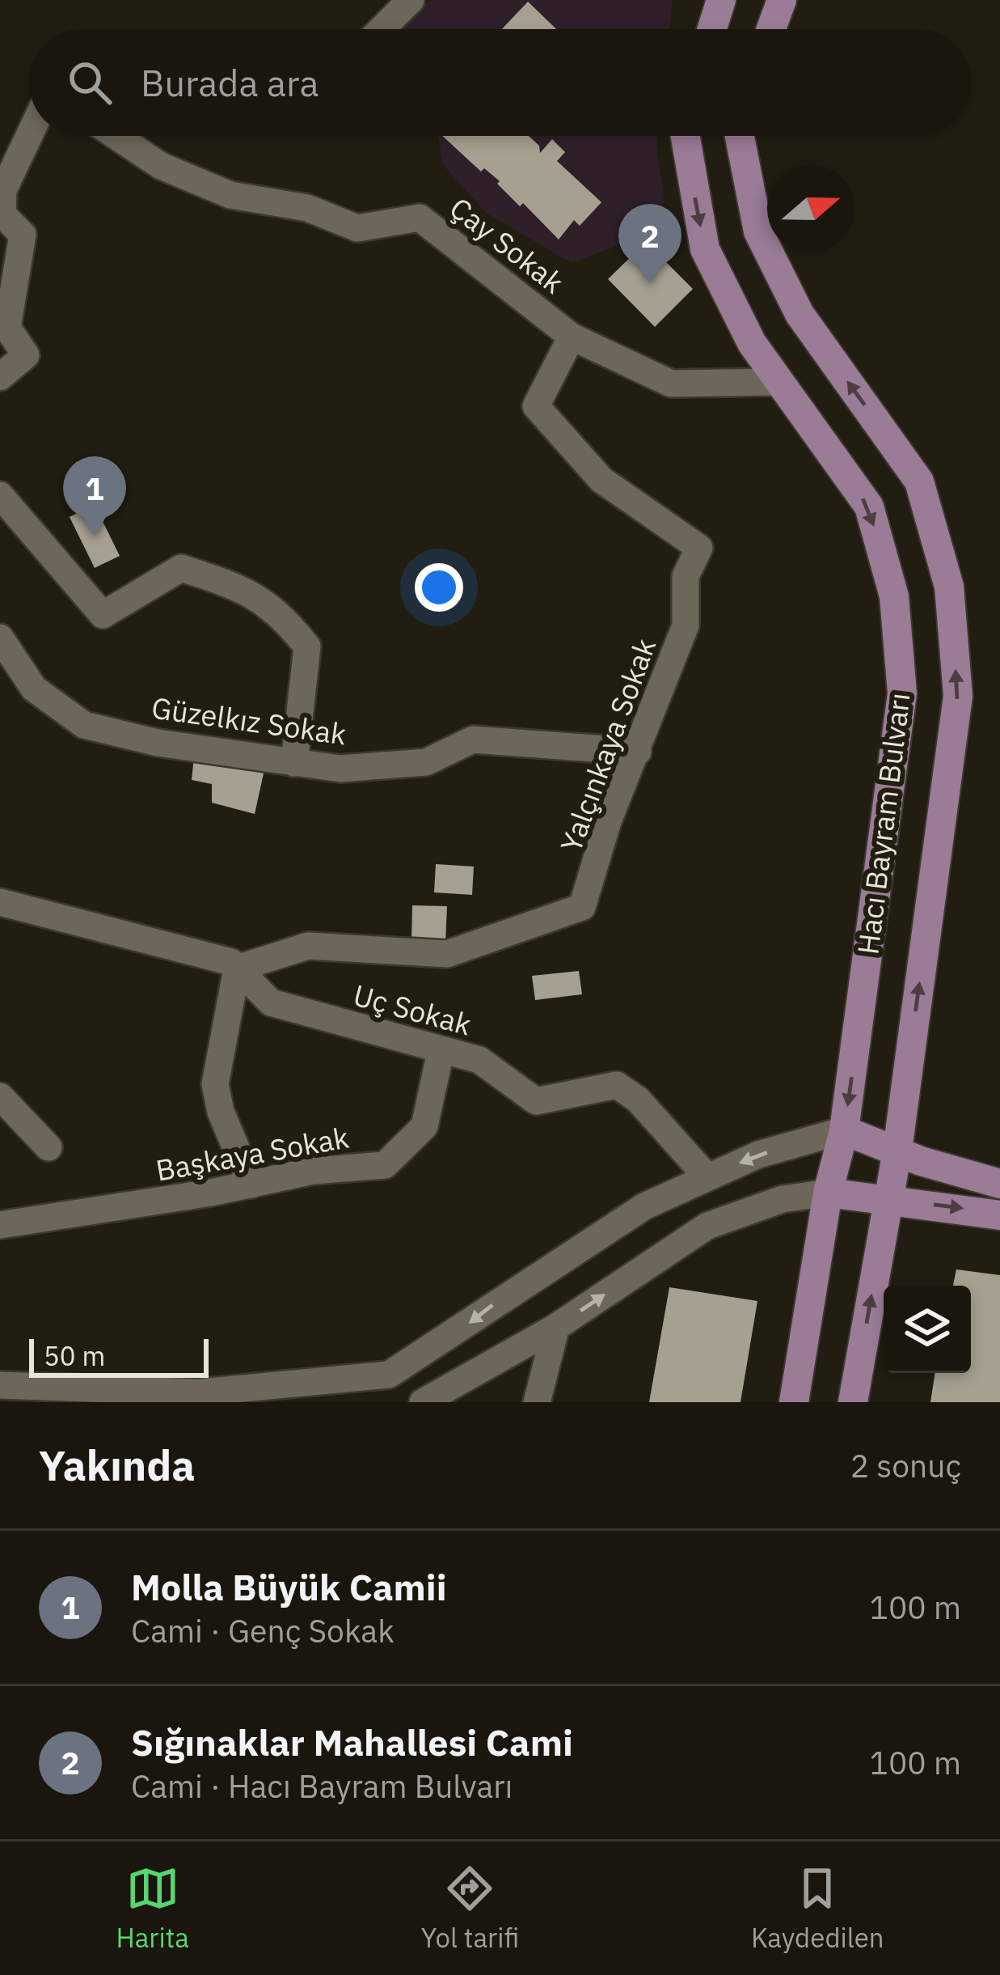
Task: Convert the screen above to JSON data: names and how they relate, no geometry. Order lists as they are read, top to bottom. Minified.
{"streets":{"main road":["Hacı Bayram Bulvarı"],"street":["Çay Sokak","Güzelkız Sokak","Yalçınkaya Sokak","Uç Sokak","Başkaya Sokak"]},"crossings":[["Çay Sokak","Yalçınkaya Sokak"],["Çay Sokak","Hacı Bayram Bulvarı"],["Güzelkız Sokak","Yalçınkaya Sokak"],["Yalçınkaya Sokak","Uç Sokak"],["Uç Sokak","Başkaya Sokak"]],"scale_bar":"50 m","north":"right","page":{"search":"Burada ara","pins":["2","1"],"scale":"50 m","heading":["Yakında","2 sonuç"],"list":[{"mark":"1","name":"Molla Büyük Camii","note":"Cami · Genç Sokak","value":"100 m"},{"mark":"2","name":"Sığınaklar Mahallesi Cami","note":"Cami · Hacı Bayram Bulvarı","value":"100 m"}],"nav":["Harita","Yol tarifi","Kaydedilen"]}}
